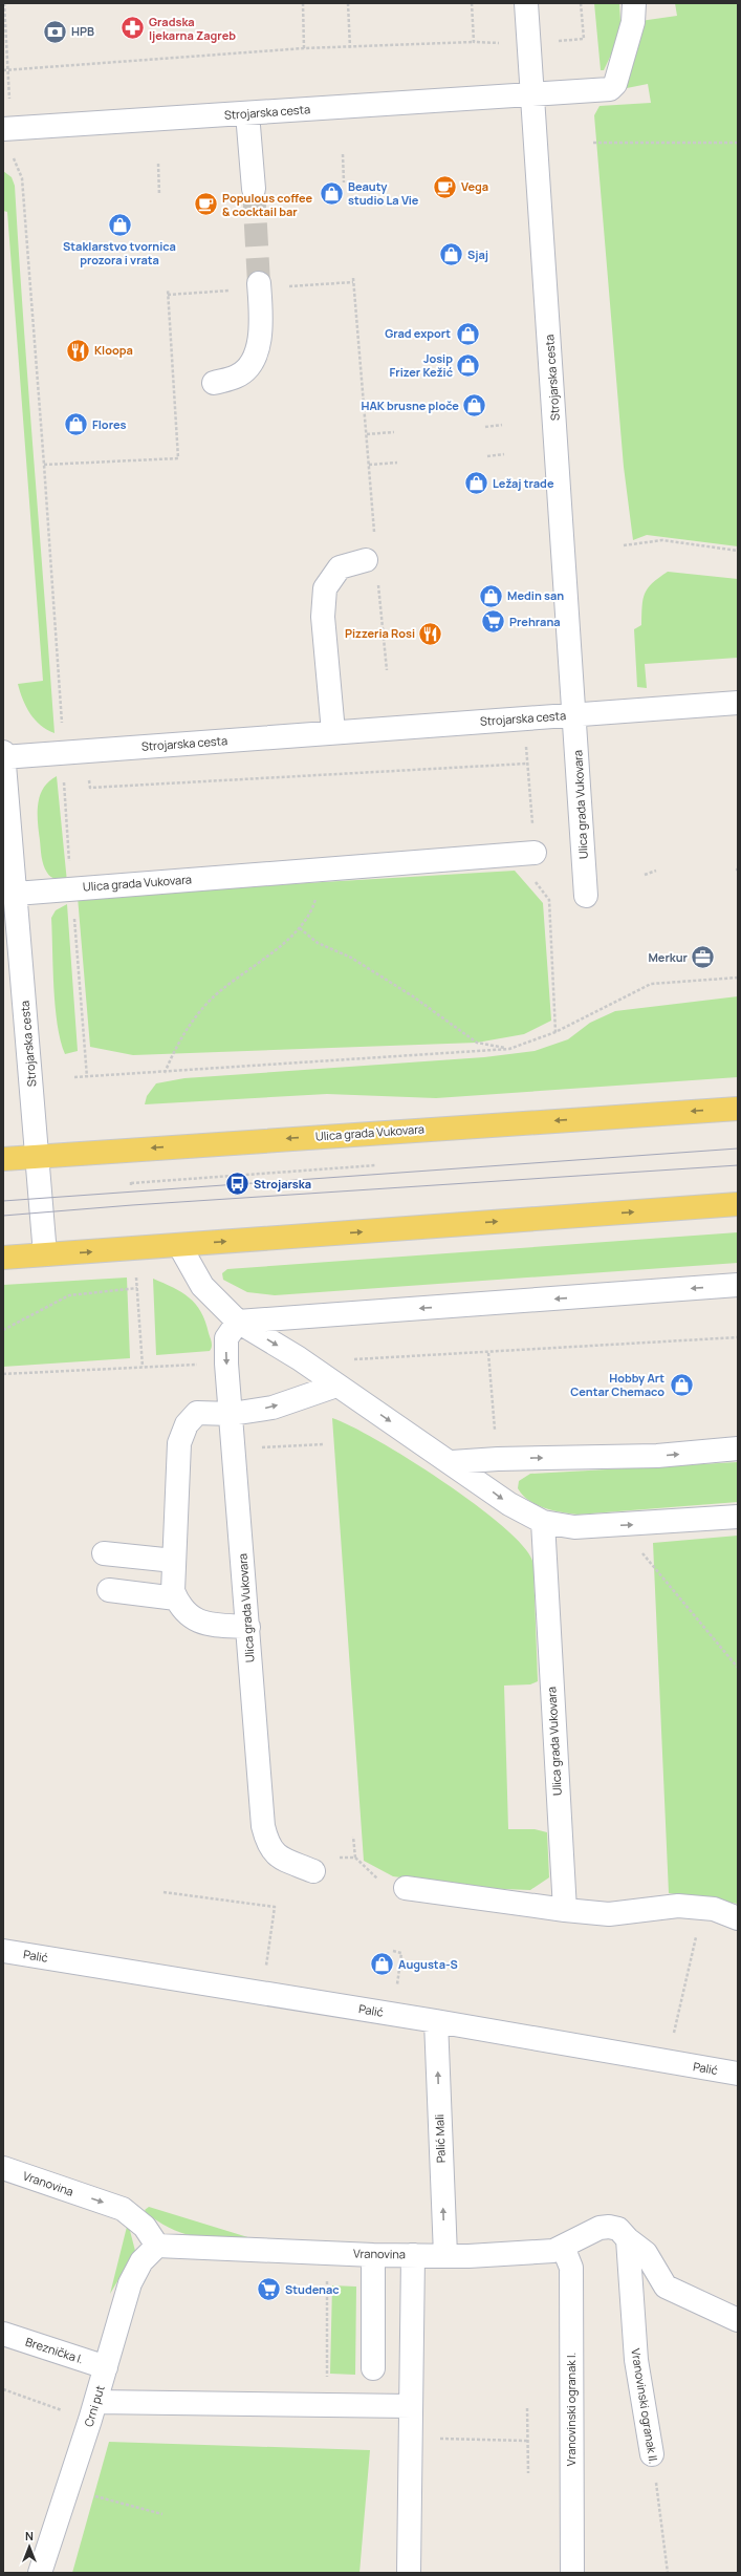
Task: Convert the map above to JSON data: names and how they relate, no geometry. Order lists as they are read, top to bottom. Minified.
{"streets":{"main road":["Ulica grada Vukovara"],"street":["Strojarska cesta","Palić","Palić Mali","Vranovina","Breznička I.","Crni put","Vranovinski ogranak II.","Vranovinski ogranak I."]},"crossings":[["Strojarska cesta","Ulica grada Vukovara"],["Palić","Palić Mali"],["Palić Mali","Vranovina"],["Vranovina","Crni put"],["Vranovina","Vranovinski ogranak II."],["Vranovina","Vranovinski ogranak I."],["Breznička I.","Crni put"]],"one_way":["Palić Mali"],"places":{"pharmacy":["Gradska ljekarna Zagreb"],"bank":["HPB"],"cafe":["Vega","Populous coffee & cocktail bar"],"shop":["Beauty studio La Vie","Staklarstvo tvornica prozora i vrata","Sjaj","Grad export","Josip Frizer Kežić","HAK brusne ploče","Flores","Ležaj trade","Medin san","Hobby Art Centar Chemaco","Augusta-S"],"restaurant":["Kloopa","Pizzeria Rosi"],"supermarket":["Prehrana","Studenac"],"office":["Merkur"],"bus stop":["Strojarska"]},"north":"top"}
